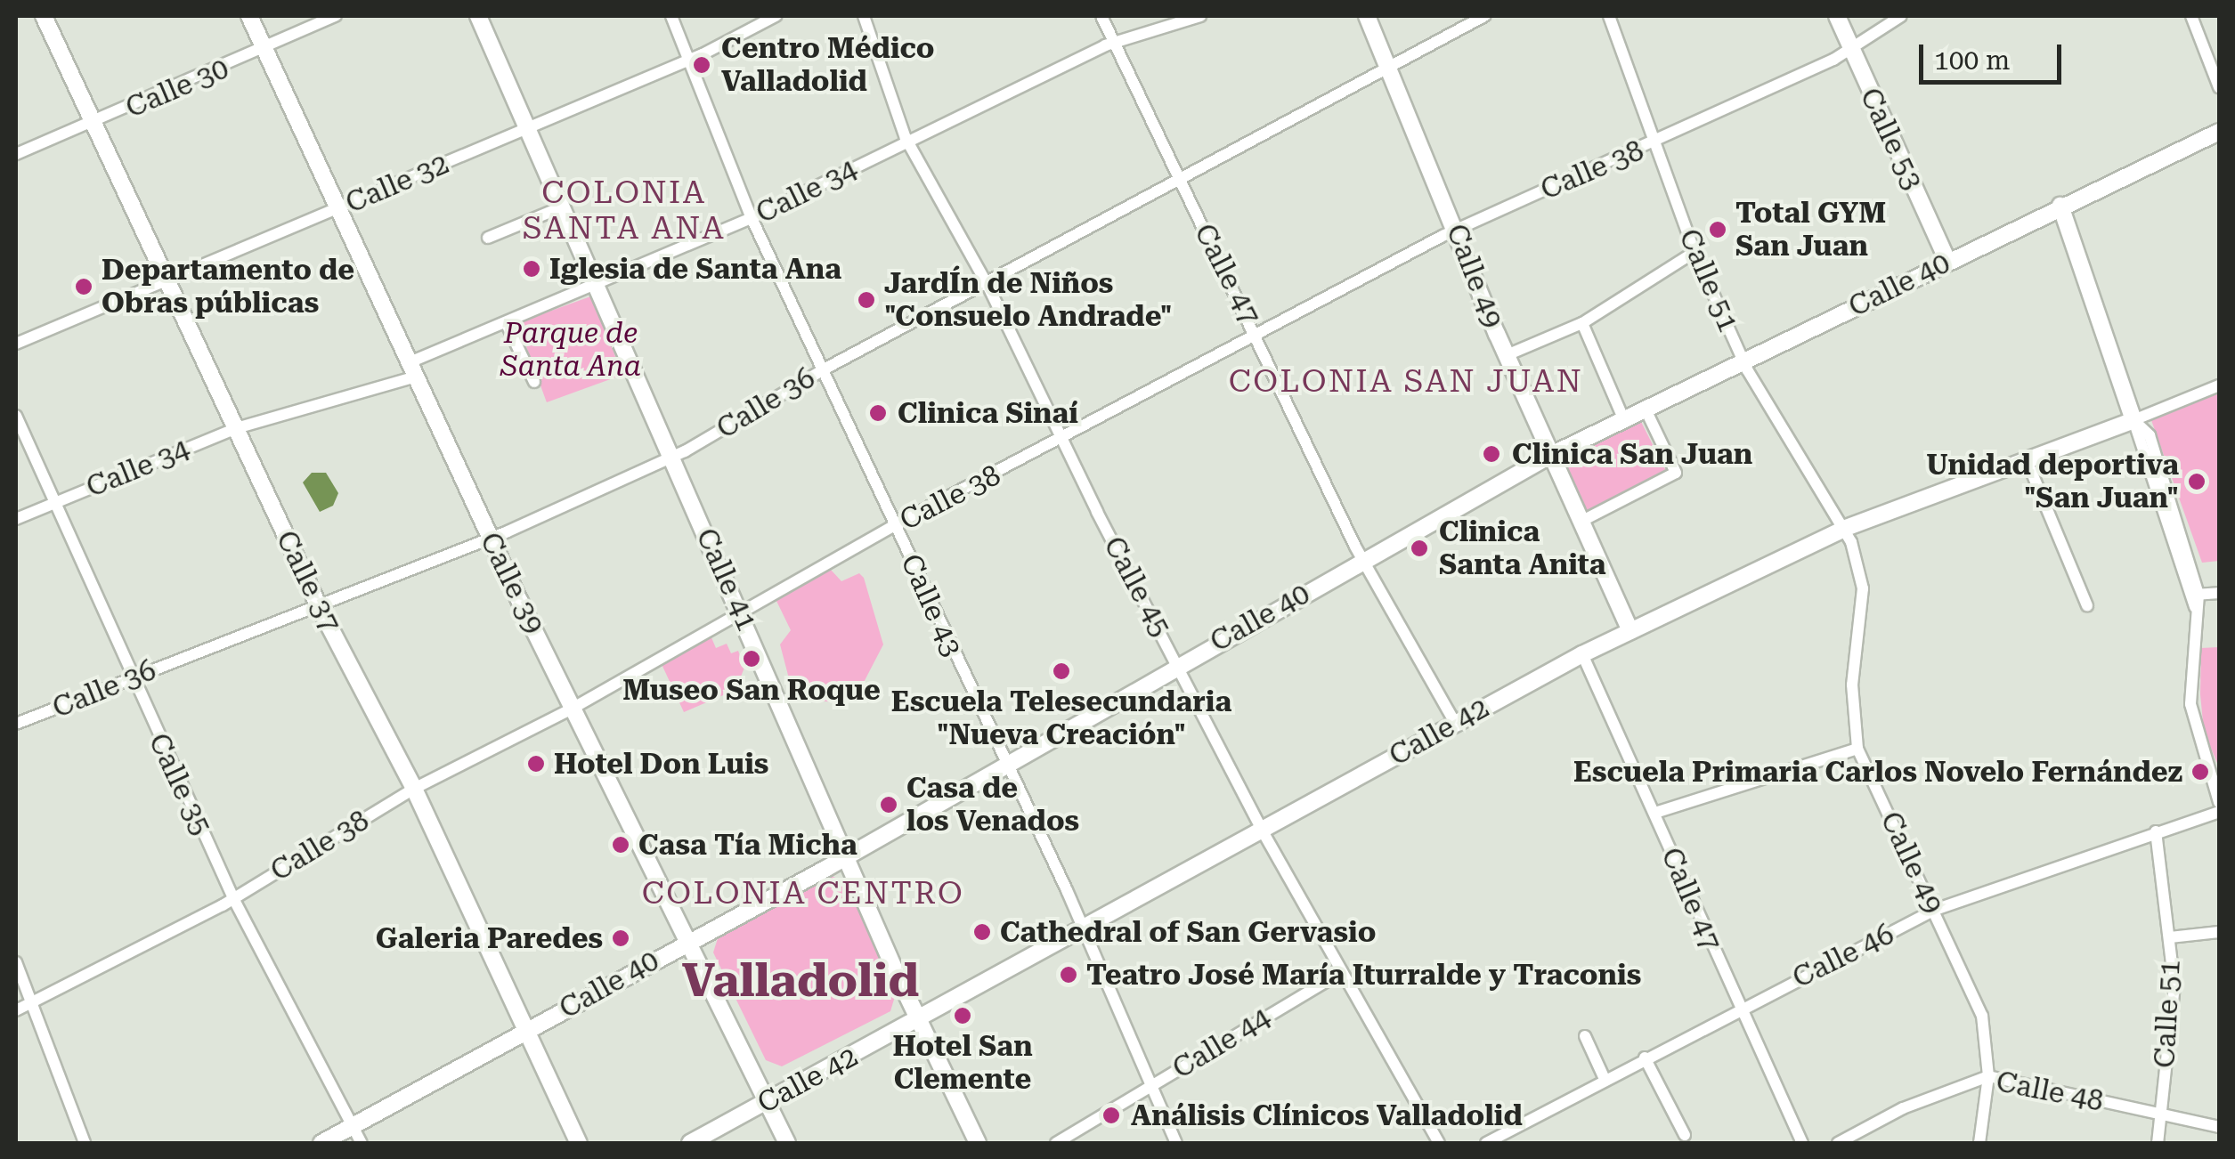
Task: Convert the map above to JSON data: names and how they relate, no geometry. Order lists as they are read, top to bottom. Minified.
{"streets":{"main road":["Calle 53","Calle 49","Calle 40","Calle 41","Calle 37","Calle 39","Calle 42"],"street":["Calle 30","Calle 38","Calle 32","Calle 34","Calle 47","Calle 51","Calle 36","Calle 45","Calle 43","Calle 35","Calle 46","Calle 44","Calle 48"]},"crossings":[["Calle 30","Calle 37"],["Calle 30","Calle 39"],["Calle 53","Calle 38"],["Calle 53","Calle 40"],["Calle 38","Calle 47"],["Calle 38","Calle 49"],["Calle 38","Calle 51"],["Calle 38","Calle 41"],["Calle 38","Calle 37"],["Calle 38","Calle 39"],["Calle 38","Calle 45"],["Calle 38","Calle 43"],["Calle 38","Calle 35"],["Calle 32","Calle 41"],["Calle 32","Calle 37"],["Calle 32","Calle 39"],["Calle 32","Calle 43"],["Calle 34","Calle 47"],["Calle 34","Calle 41"],["Calle 34","Calle 37"],["Calle 34","Calle 39"],["Calle 34","Calle 45"],["Calle 34","Calle 43"],["Calle 34","Calle 35"],["Calle 47","Calle 40"],["Calle 47","Calle 36"],["Calle 47","Calle 42"],["Calle 47","Calle 46"],["Calle 49","Calle 51"],["Calle 49","Calle 40"],["Calle 49","Calle 36"],["Calle 49","Calle 42"],["Calle 49","Calle 46"],["Calle 49","Calle 48"],["Calle 51","Calle 40"],["Calle 51","Calle 42"],["Calle 51","Calle 46"],["Calle 51","Calle 48"],["Calle 40","Calle 41"],["Calle 40","Calle 37"],["Calle 40","Calle 39"],["Calle 40","Calle 45"],["Calle 40","Calle 43"],["Calle 40","Calle 35"],["Calle 36","Calle 41"],["Calle 36","Calle 37"],["Calle 36","Calle 39"],["Calle 36","Calle 45"],["Calle 36","Calle 43"],["Calle 36","Calle 35"],["Calle 41","Calle 42"],["Calle 39","Calle 42"],["Calle 45","Calle 42"],["Calle 45","Calle 44"],["Calle 43","Calle 42"],["Calle 43","Calle 44"]],"districts":["COLONIA SANTA ANA","COLONIA SAN JUAN","COLONIA CENTRO","Valladolid"],"parks":["Parque de Santa Ana"],"places":["Centro Médico Valladolid","Total GYM San Juan","Iglesia de Santa Ana","Departamento de Obras públicas","JardÍn de Niños \"Consuelo Andrade\"","Clinica Sinaí","Clinica San Juan","Unidad deportiva \"San Juan\"","Clinica Santa Anita","Museo San Roque","Escuela Telesecundaria \"Nueva Creación\"","Hotel Don Luis","Escuela Primaria Carlos Novelo Fernández","Casa de los Venados","Casa Tía Micha","Cathedral of San Gervasio","Galeria Paredes","Teatro José María Iturralde y Traconis","Hotel San Clemente","Análisis Clínicos Valladolid"],"scale_bar":"100 m"}
